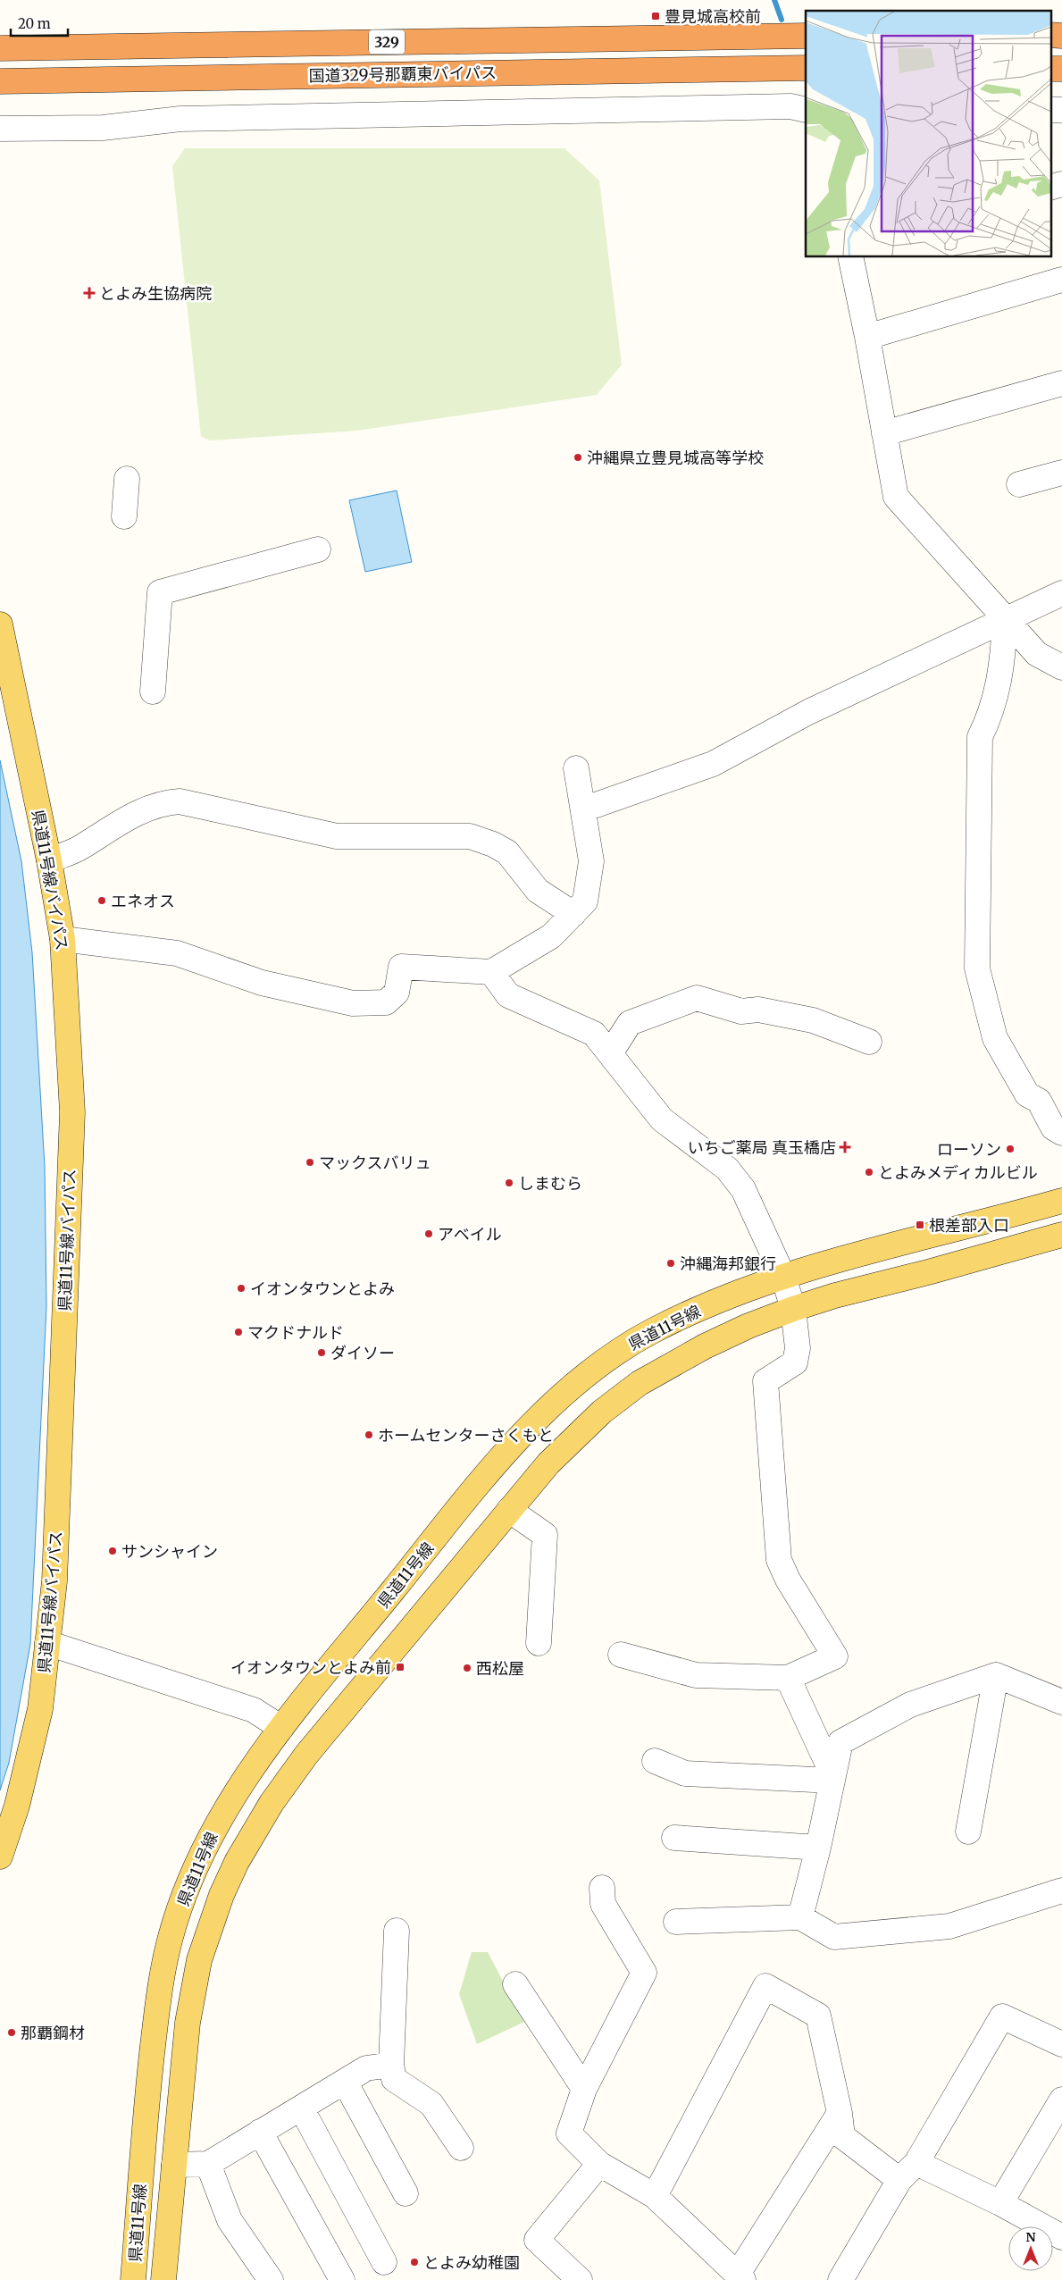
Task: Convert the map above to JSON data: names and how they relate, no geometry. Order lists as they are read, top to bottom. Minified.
{"streets":{"highway":["329","国道329号那覇東バイパス"],"main road":["県道11号線バイパス","県道11号線"]},"places":{"transit":["豊見城高校前","根差部入口","イオンタウンとよみ前"],"health":["とよみ生協病院","いちご薬局 真玉橋店"],"other":["沖縄県立豊見城高等学校","エネオス","ローソン","マックスバリュ","とよみメディカルビル","しまむら","アベイル","沖縄海邦銀行","イオンタウンとよみ","マクドナルド","ダイソー","ホームセンターさくもと","サンシャイン","西松屋","那覇鋼材","とよみ幼稚園"]},"scale_bar":"20 m","north":"top"}
